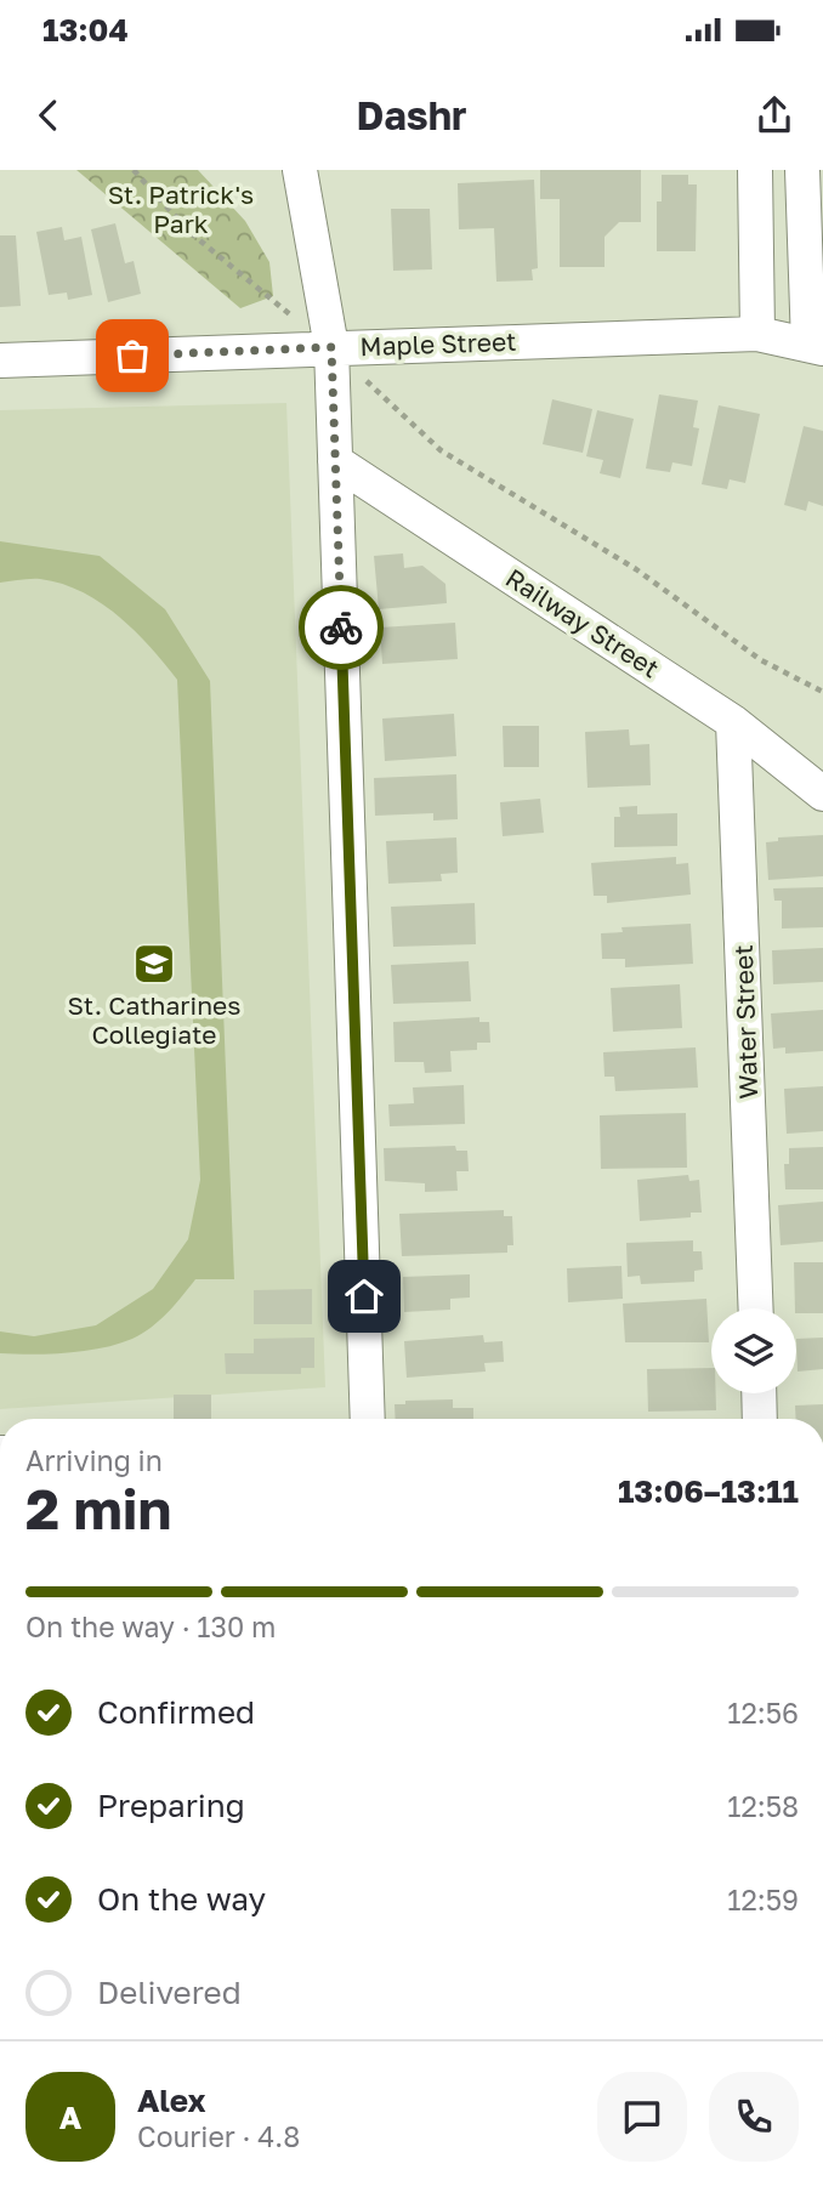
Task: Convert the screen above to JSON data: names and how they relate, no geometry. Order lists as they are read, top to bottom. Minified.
{"streets":{"street":["Maple Street","Railway Street","Water Street"]},"crossings":[["Railway Street","Water Street"]],"parks":["St. Patrick's Park"],"places":{"school or university":["St. Catharines Collegiate"]},"page":{"status":"13:04","header":"Dashr","heading":["2 min","Arriving in","13:06–13:11"],"panel":["Alex","Courier · 4.8"],"bar":"On the way · 130 m","list":[["Confirmed","12:56"],["Preparing","12:58"],["On the way","12:59"],"Delivered"],"round":"A"}}
